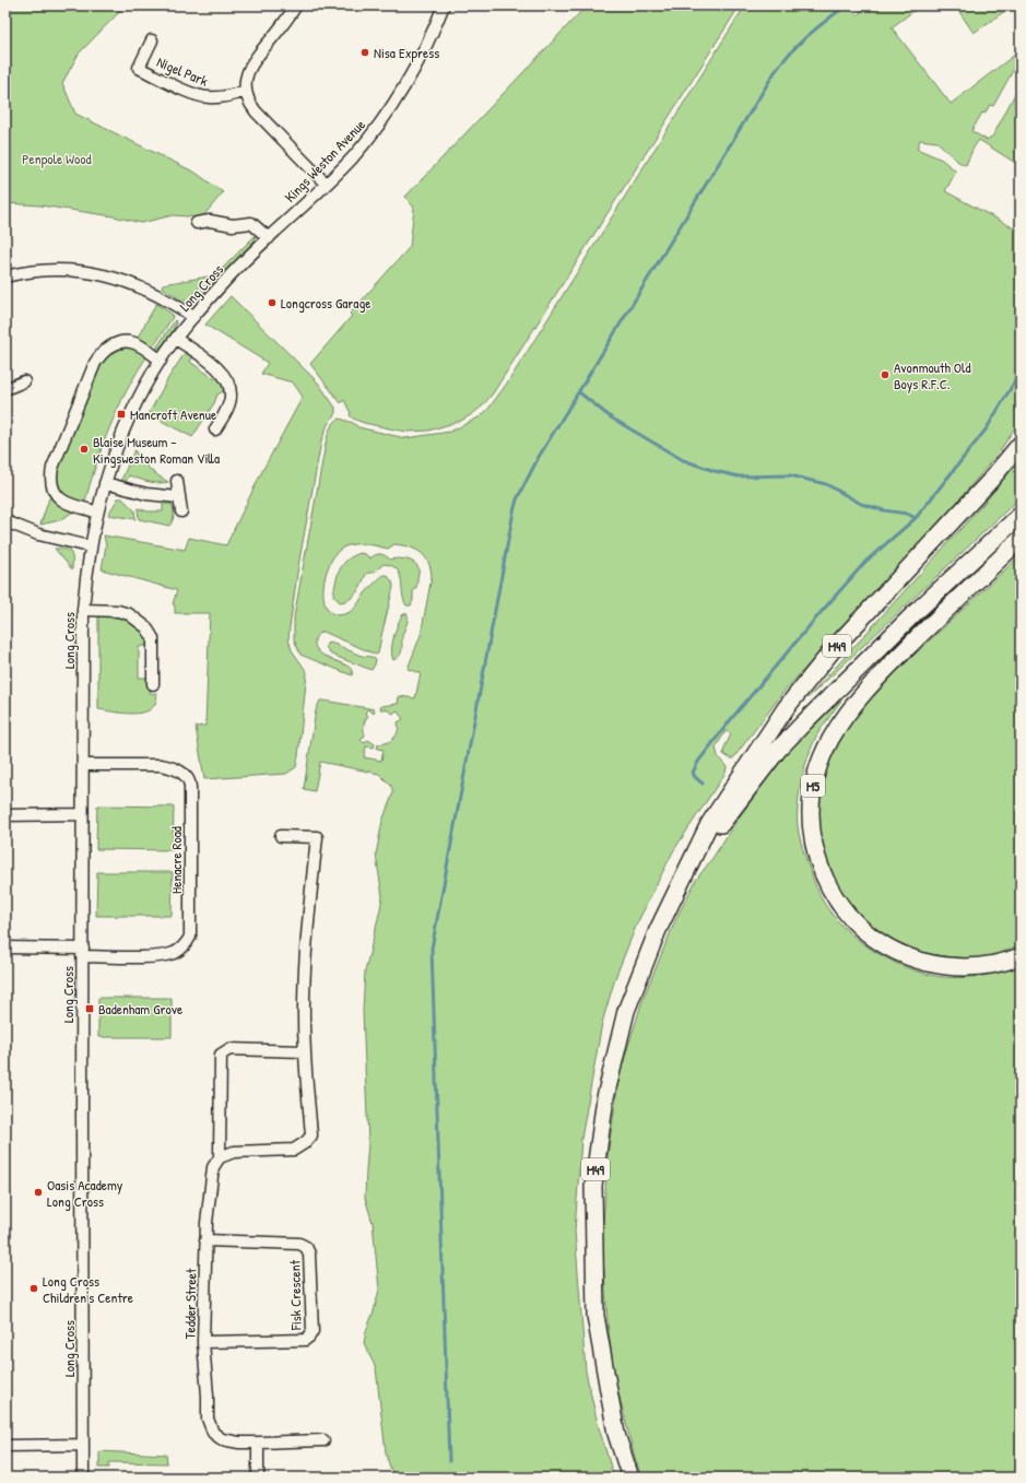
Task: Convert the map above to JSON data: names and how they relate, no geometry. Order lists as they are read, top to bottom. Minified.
{"streets":{"highway":["M49","M5"],"street":["Nigel Park","Kings Weston Avenue","Long Cross","Henacre Road","Fisk Crescent","Tedder Street"]},"crossings":[["Kings Weston Avenue","Long Cross"],["Long Cross","Henacre Road"],["Fisk Crescent","Tedder Street"]],"parks":["Penpole Wood"],"places":{"other":["Nisa Express","Longcross Garage","Avonmouth Old Boys R.F.C.","Blaise Museum - Kingsweston Roman Villa","Oasis Academy Long Cross","Long Cross Children's Centre"],"transit":["Mancroft Avenue","Badenham Grove"]}}
